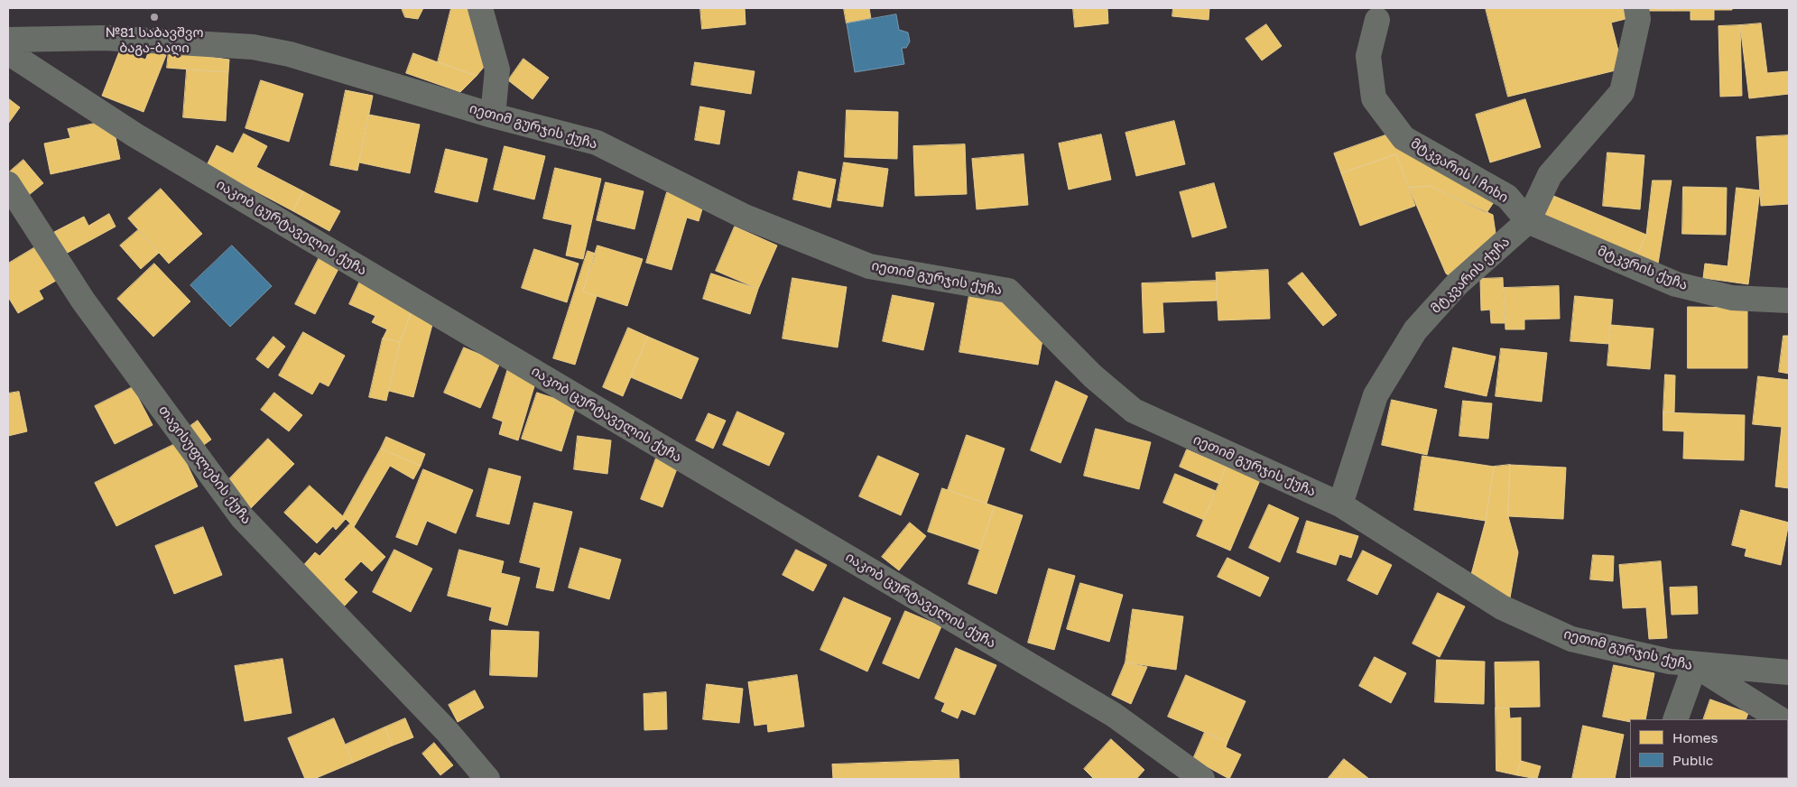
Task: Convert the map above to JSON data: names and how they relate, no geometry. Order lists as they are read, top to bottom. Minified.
{"streets":{"street":["იეთიმ გურჯის ქუჩა","მტკვარის I ჩიხი","იაკობ ცურტაველის ქუჩა","მტკვრის ქუჩა","მტკვარის ქუჩა","თავისუფლების ქუჩა"]},"crossings":[["იეთიმ გურჯის ქუჩა","მტკვარის ქუჩა"],["მტკვარის I ჩიხი","მტკვრის ქუჩა"],["მტკვარის I ჩიხი","მტკვარის ქუჩა"],["მტკვრის ქუჩა","მტკვარის ქუჩა"]],"places":["№81 საბავშვო ბაგა-ბაღი"],"legend":["Homes","Public"]}
